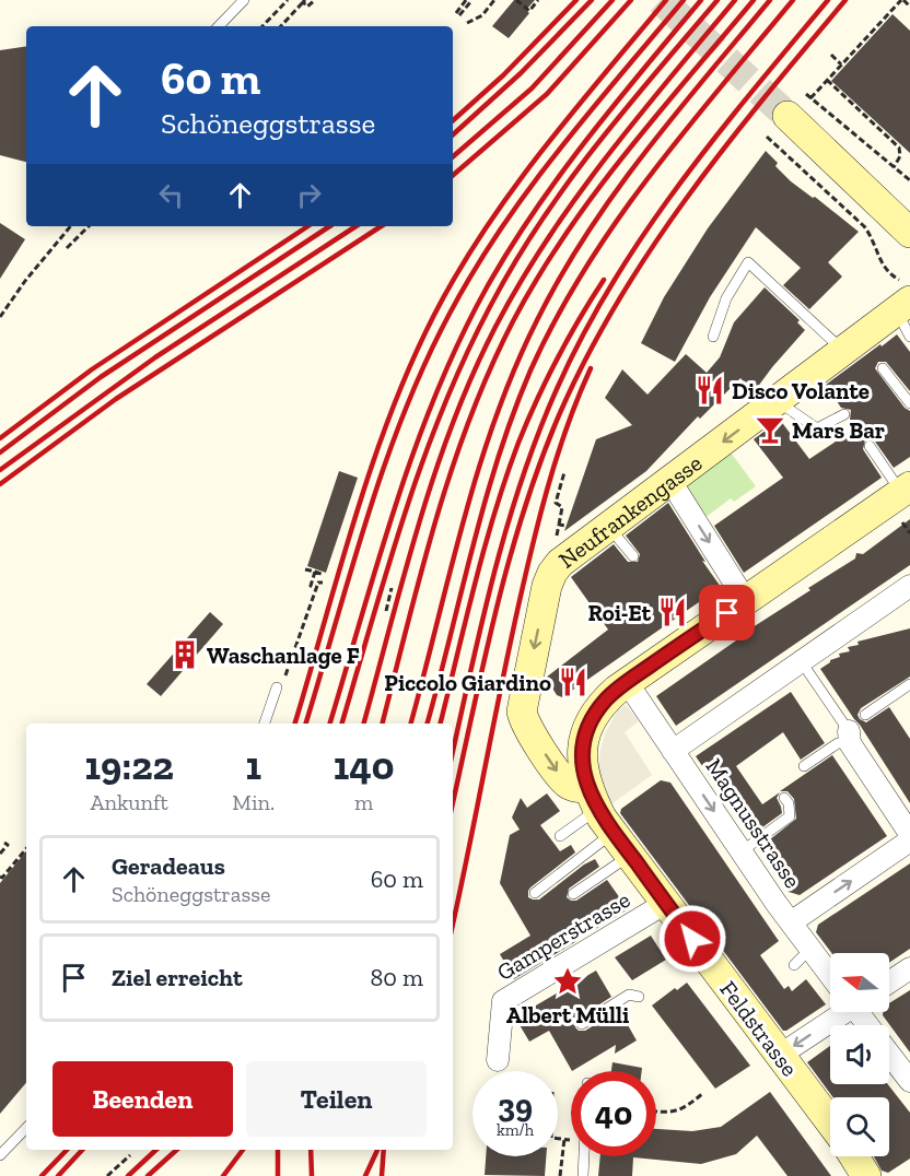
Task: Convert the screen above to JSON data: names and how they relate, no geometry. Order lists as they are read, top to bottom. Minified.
{"streets":{"street":["Neufrankengasse","Magnusstrasse","Gamperstrasse","Feldstrasse"]},"crossings":[["Neufrankengasse","Feldstrasse"],["Gamperstrasse","Feldstrasse"]],"places":{"restaurant":["Disco Volante","Roi-Et","Piccolo Giardino"],"bar":["Mars Bar"],"building":["Waschanlage F"],"place":["Albert Mülli"]},"north":"left","page":{"turn":["60 m","Schöneggstrasse"],"eta":["19:22","Ankunft","1","Min.","140","m"],"list":[{"name":"Geradeaus","note":"Schöneggstrasse","value":"60 m"},{"name":"Ziel erreicht","value":"80 m"}],"buttons":["Beenden","Teilen"],"speed":"39 km/h","limit":"40"}}
